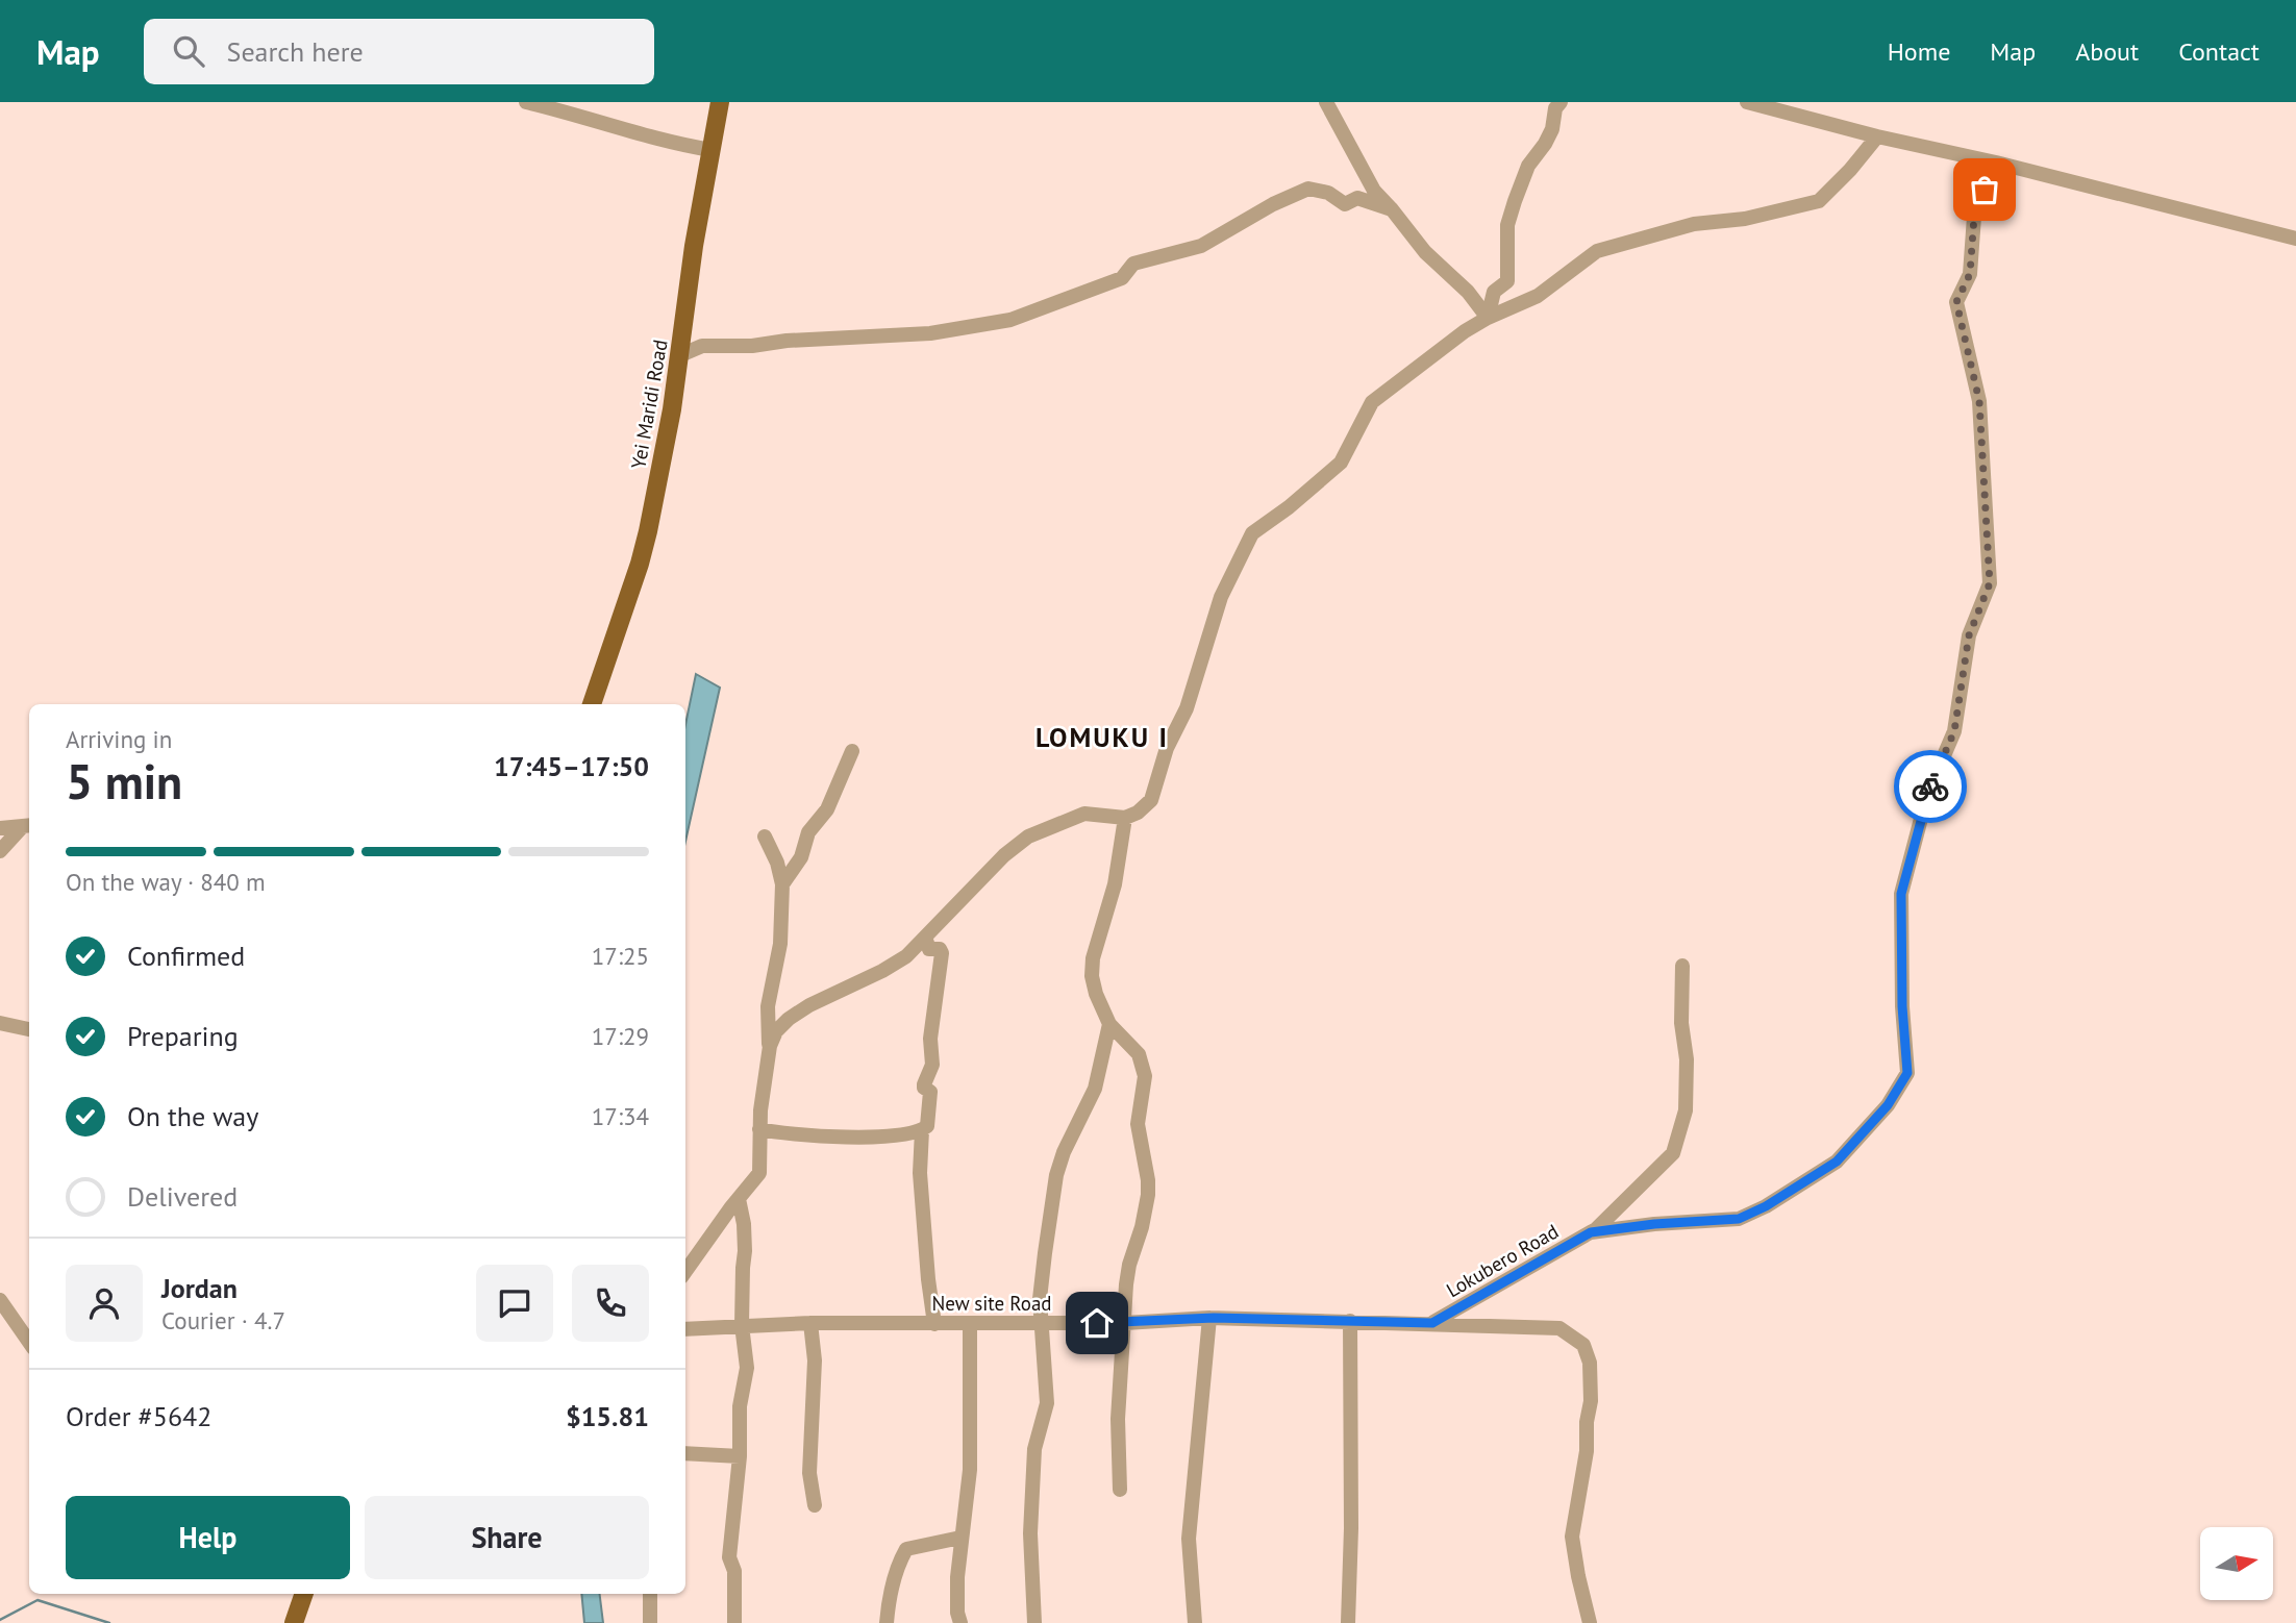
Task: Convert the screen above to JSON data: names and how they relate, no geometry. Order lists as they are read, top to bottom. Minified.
{"streets":{"main road":["Yei Maridi Road"],"street":["Lokubero Road","New site Road"]},"crossings":[["Lokubero Road","New site Road"]],"districts":["LOMUKU I"],"north":"right","page":{"header":"Map","search":"Search here","nav":["Home","Map","About","Contact"],"heading":["5 min","Arriving in","17:45–17:50"],"panel":["Jordan","Courier · 4.7","Order #5642","$15.81"],"bar":"On the way · 840 m","list":[["Confirmed","17:25"],["Preparing","17:29"],["On the way","17:34"],"Delivered"],"buttons":["Help","Share"]}}
